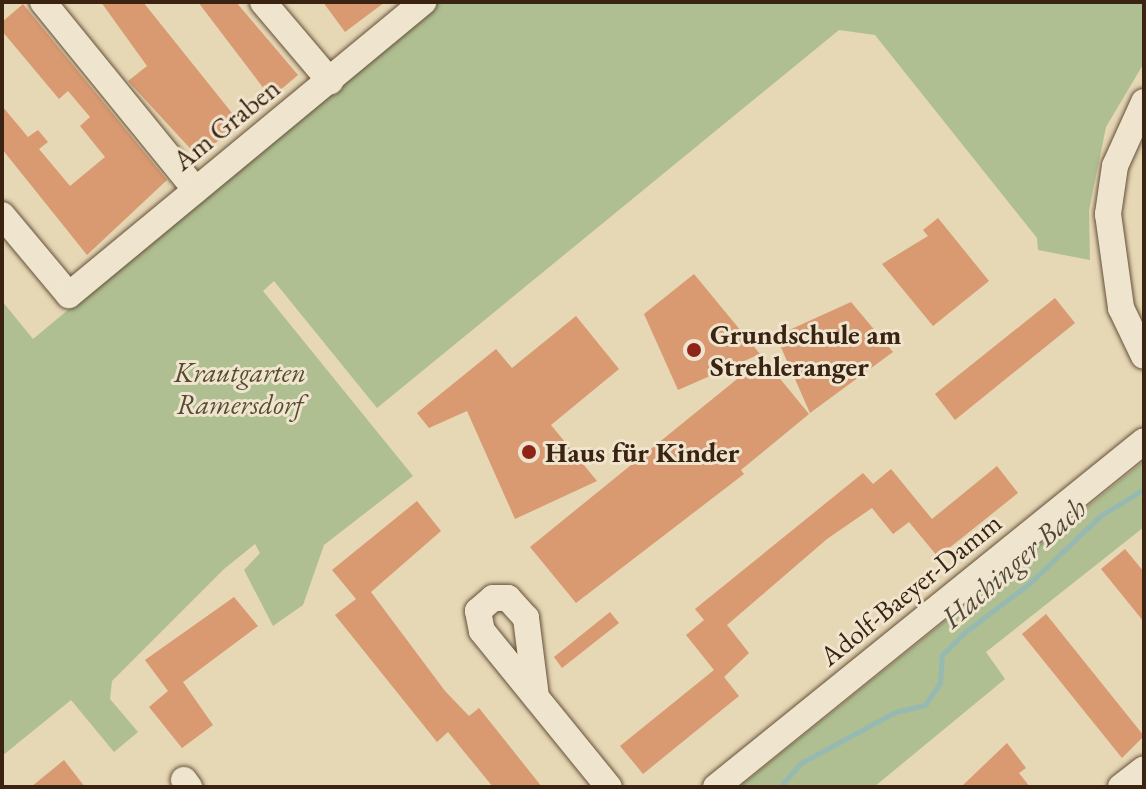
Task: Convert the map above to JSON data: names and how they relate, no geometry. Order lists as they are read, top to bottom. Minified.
{"streets":{"street":["Am Graben","Adolf-Baeyer-Damm"]},"water":["Hachinger Bach"],"parks":["Krautgarten Ramersdorf"],"places":["Grundschule am Strehleranger","Haus für Kinder"]}
